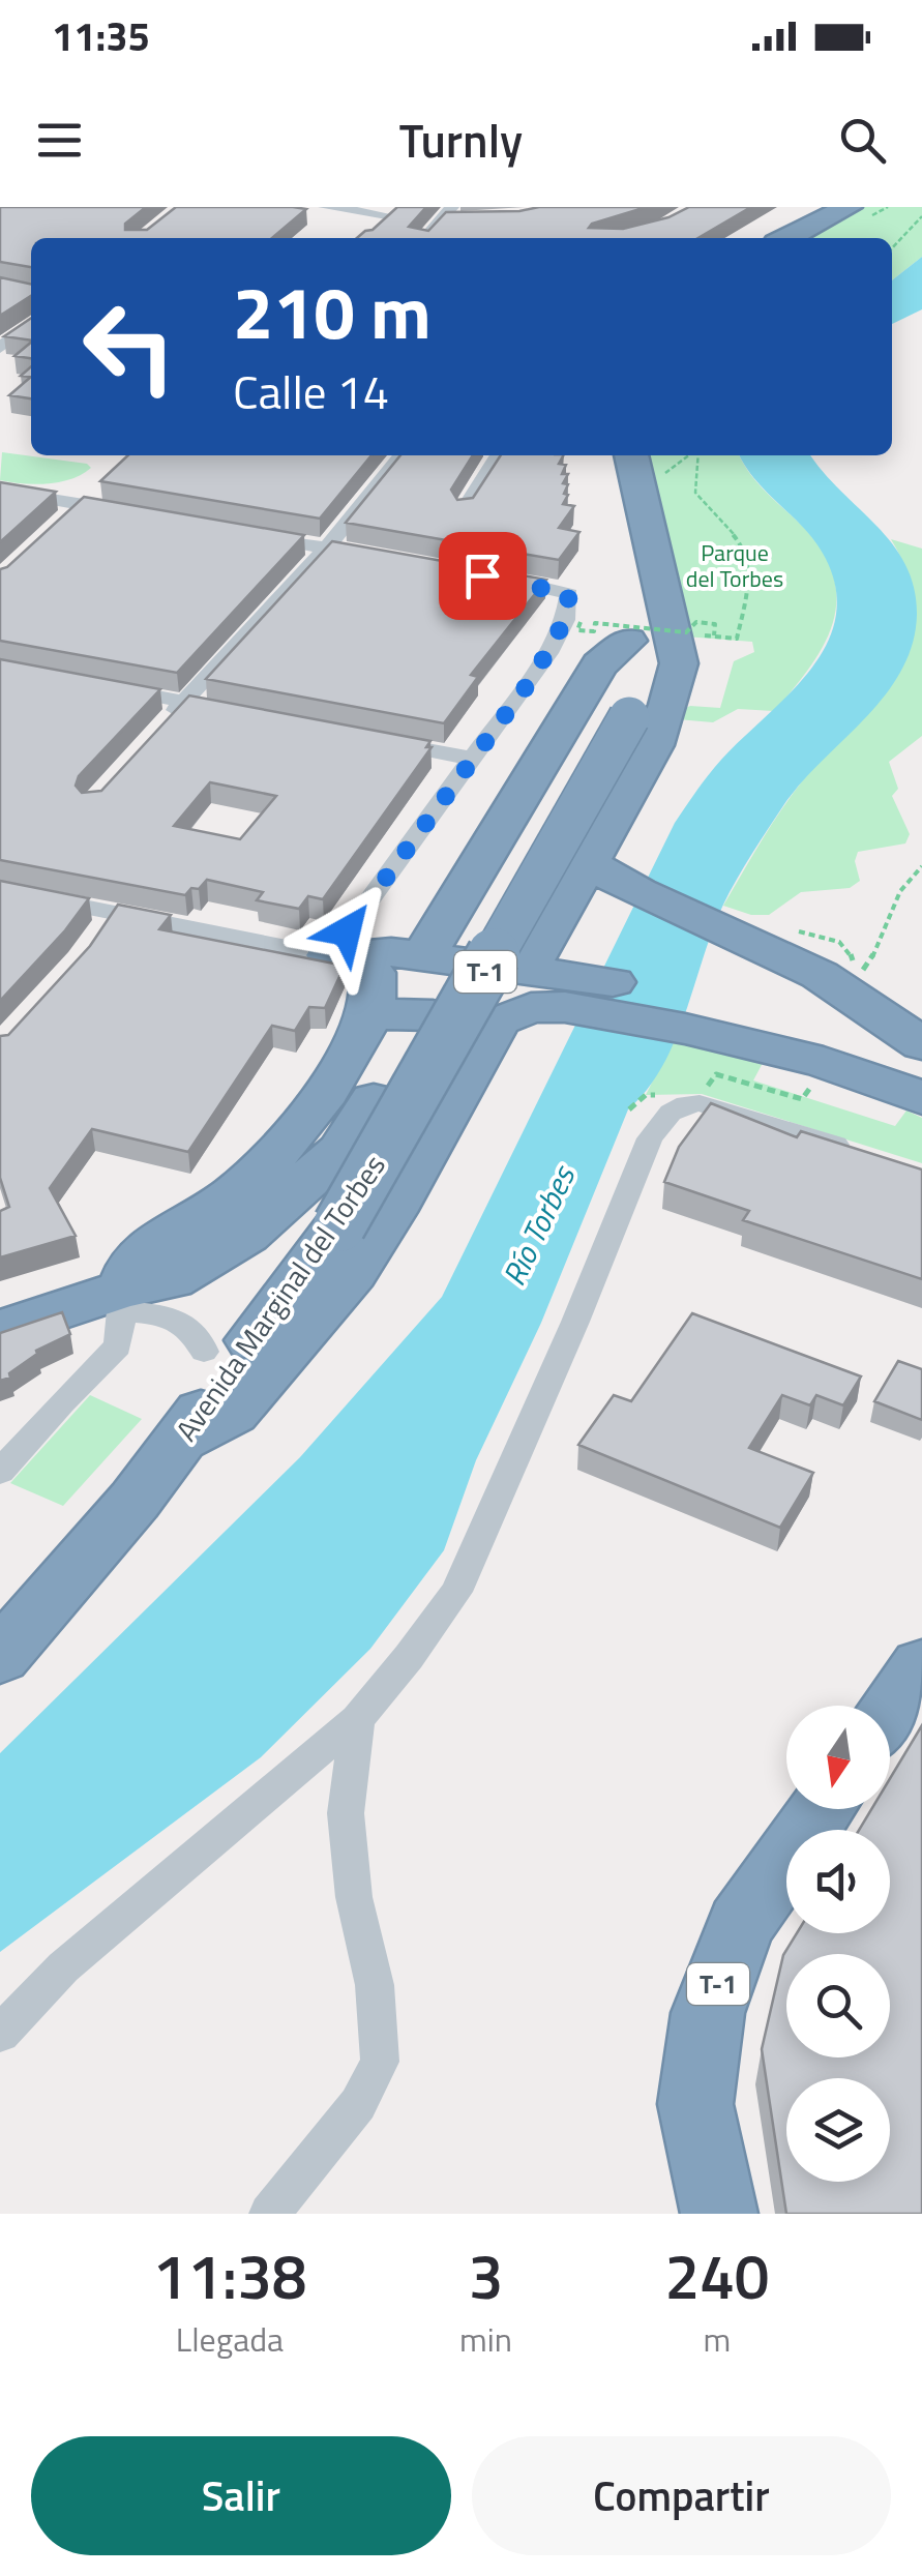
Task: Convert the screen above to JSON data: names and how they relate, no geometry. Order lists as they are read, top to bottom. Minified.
{"streets":{"highway":["T-1","Avenida Marginal del Torbes"]},"crossings":[["T-1","Avenida Marginal del Torbes"]],"water":["Río Torbes"],"parks":["Parque del Torbes"],"north":"bottom","page":{"status":"11:35","header":"Turnly","turn":["210 m","Calle 14"],"eta":["11:38","Llegada","3","min","240","m"],"buttons":["Salir","Compartir"]}}
